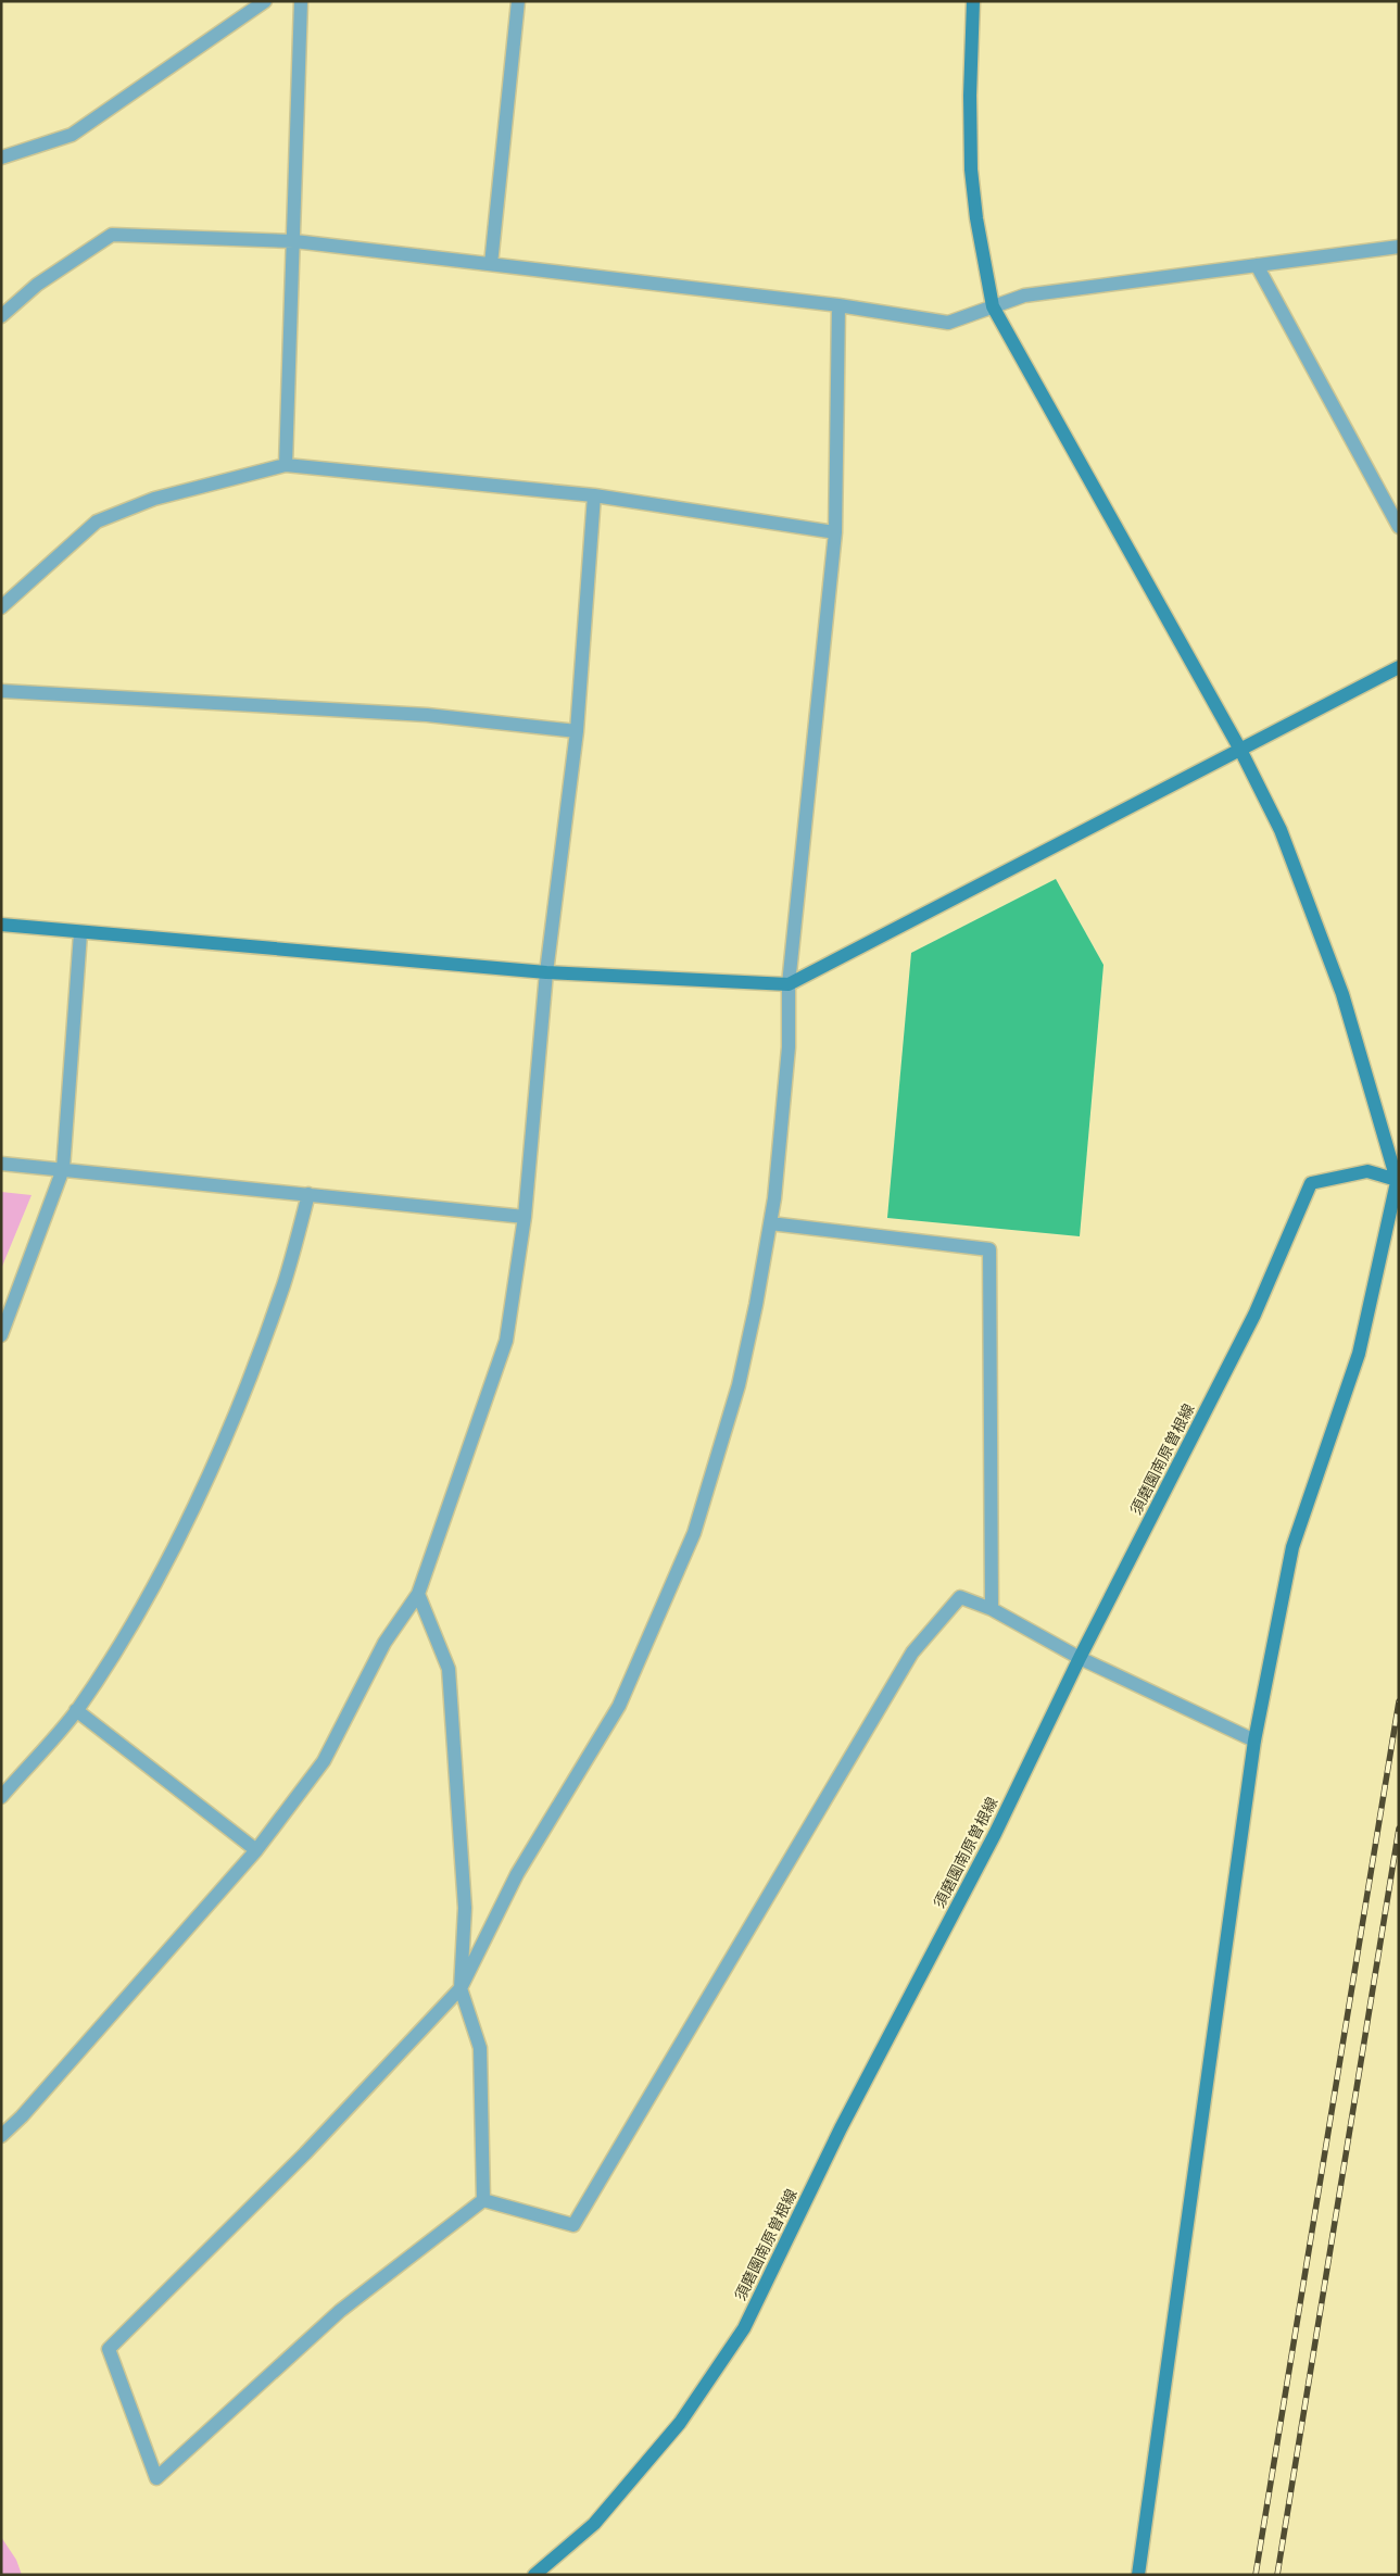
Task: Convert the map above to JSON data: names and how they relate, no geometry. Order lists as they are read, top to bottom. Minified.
{"streets":{"street":["須磨園南原曽根線"]}}
